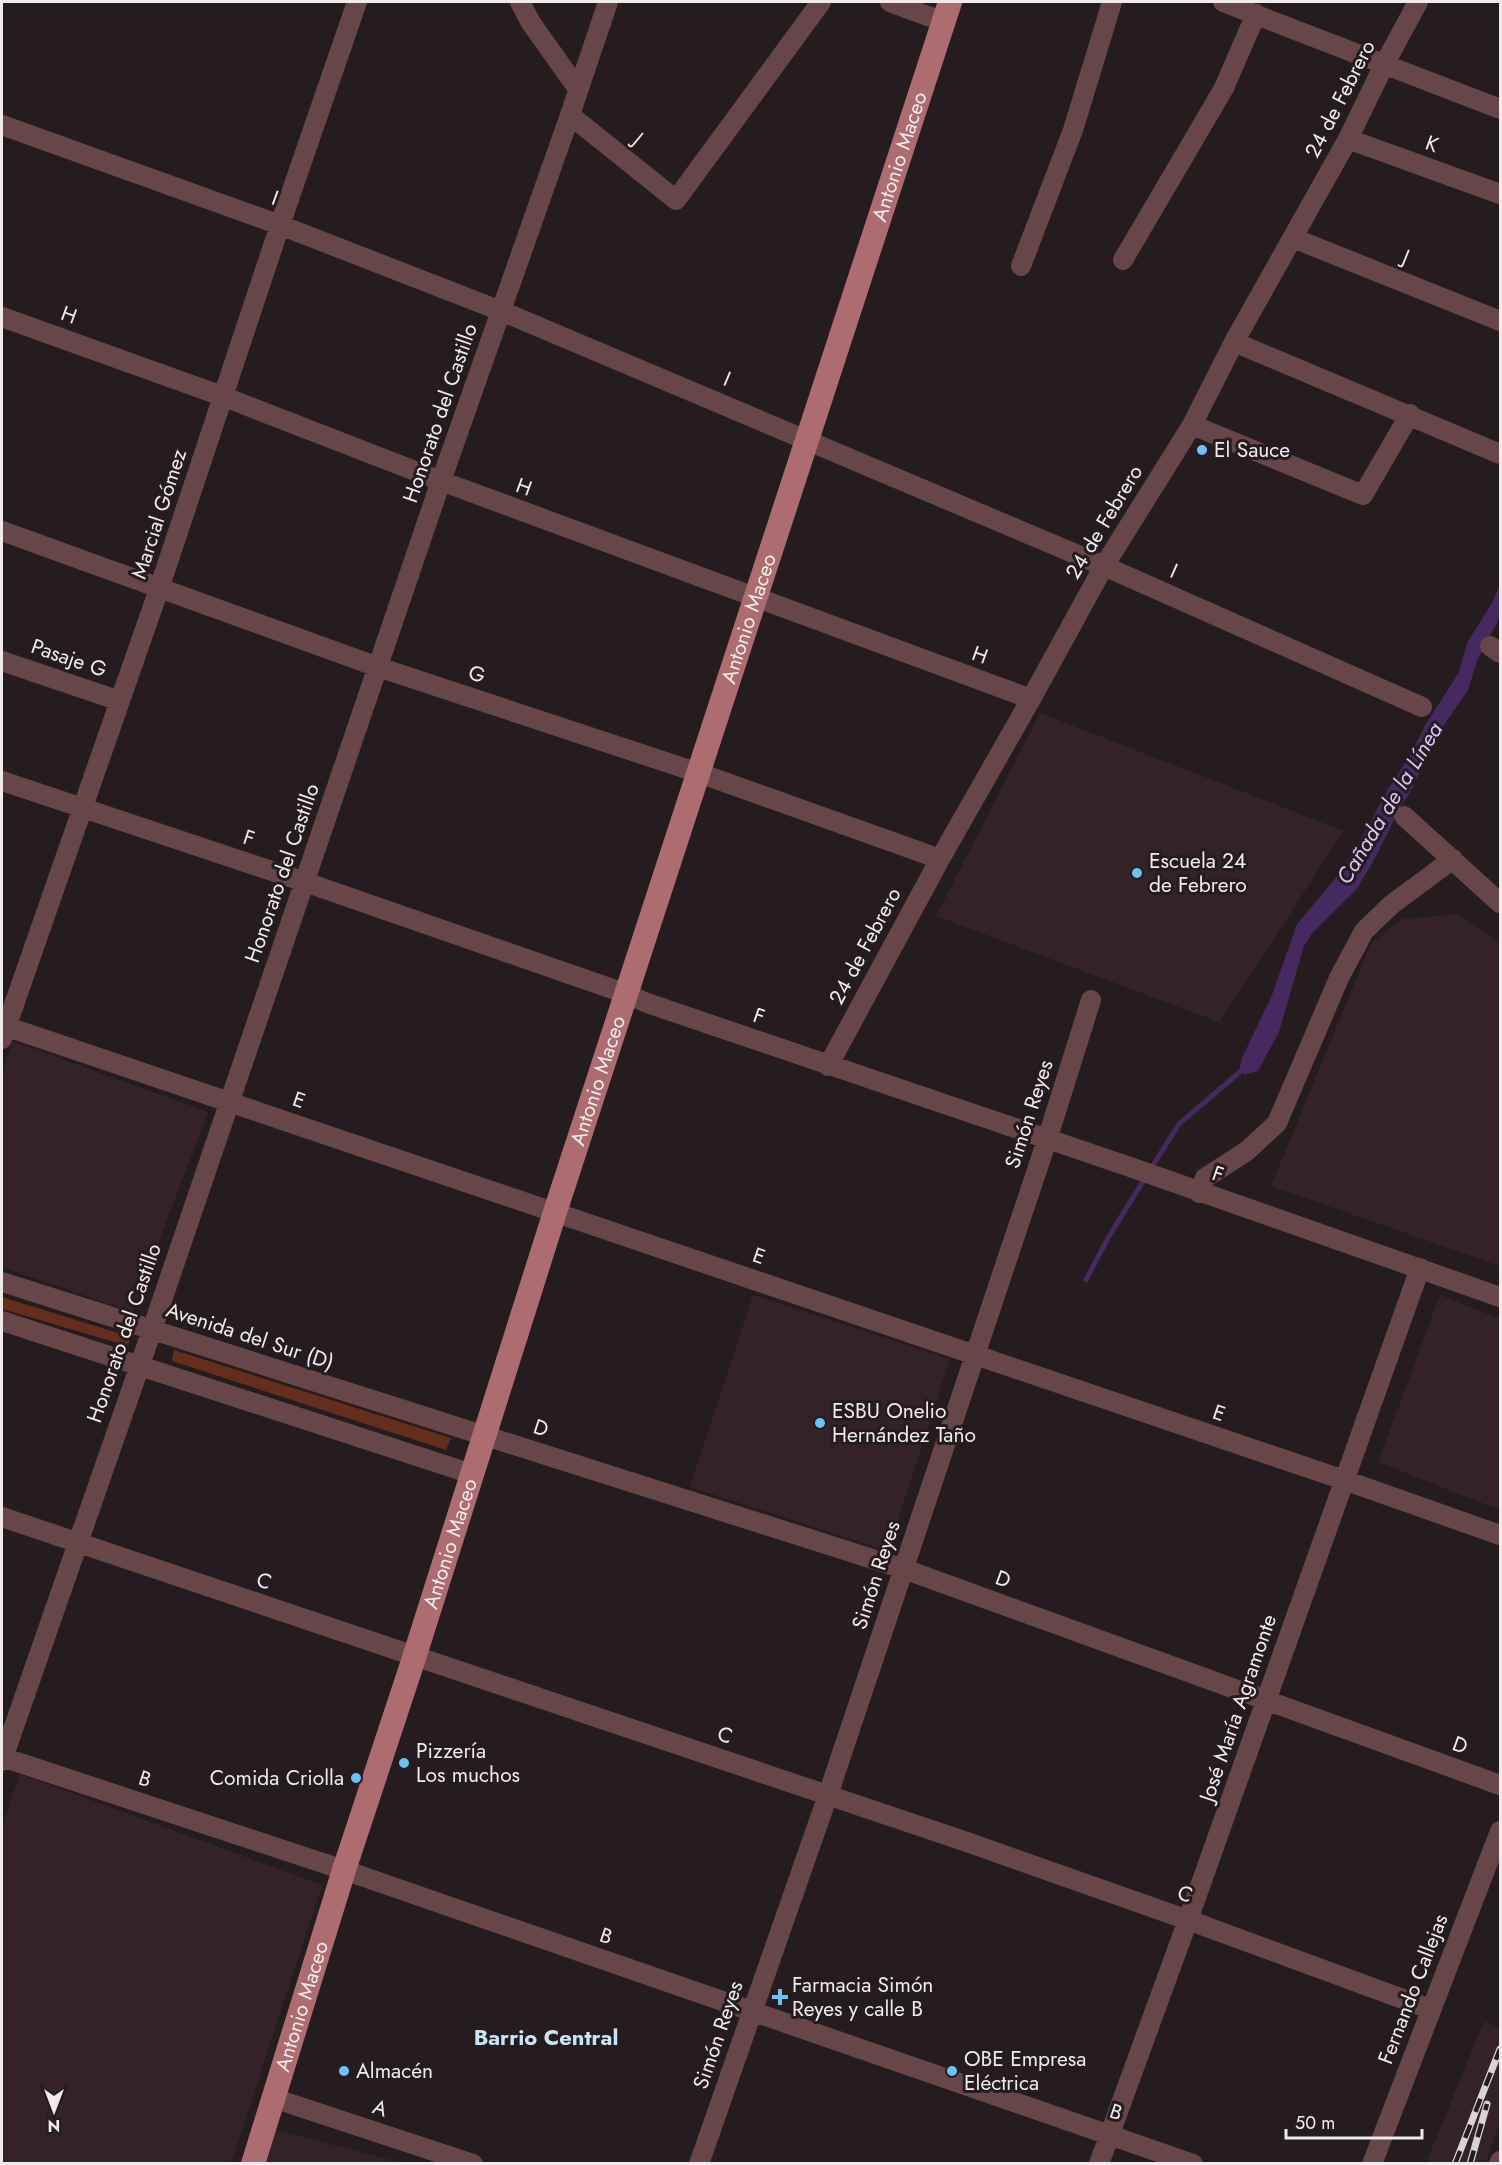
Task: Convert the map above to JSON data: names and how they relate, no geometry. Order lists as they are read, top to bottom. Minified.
{"streets":{"main road":["Antonio Maceo"],"street":["24 de Febrero","J","K","I","H","Honorato del Castillo","Marcial Gómez","Pasaje G","G","F","E","Simón Reyes","Avenida del Sur (D)","D","C","José María Agramonte","B","Fernando Callejas","A"]},"crossings":[["24 de Febrero","J"],["24 de Febrero","K"],["24 de Febrero","I"],["24 de Febrero","H"],["24 de Febrero","G"],["24 de Febrero","F"],["J","Honorato del Castillo"],["Antonio Maceo","I"],["Antonio Maceo","H"],["Antonio Maceo","G"],["Antonio Maceo","F"],["Antonio Maceo","E"],["Antonio Maceo","Avenida del Sur (D)"],["Antonio Maceo","D"],["Antonio Maceo","C"],["Antonio Maceo","B"],["Antonio Maceo","A"],["I","Honorato del Castillo"],["I","Marcial Gómez"],["H","Honorato del Castillo"],["H","Marcial Gómez"],["Honorato del Castillo","G"],["Honorato del Castillo","F"],["Honorato del Castillo","E"],["Honorato del Castillo","Avenida del Sur (D)"],["Honorato del Castillo","C"],["Honorato del Castillo","B"],["Marcial Gómez","Pasaje G"],["Marcial Gómez","G"],["Marcial Gómez","F"],["Marcial Gómez","E"],["F","Simón Reyes"],["F","José María Agramonte"],["E","Simón Reyes"],["E","José María Agramonte"],["Simón Reyes","D"],["Simón Reyes","C"],["Simón Reyes","B"],["Avenida del Sur (D)","D"],["D","José María Agramonte"],["C","José María Agramonte"],["C","Fernando Callejas"],["José María Agramonte","B"]],"districts":["Barrio Central"],"water":["Cañada de la Línea"],"places":{"other":["El Sauce","Escuela 24 de Febrero","ESBU Onelio Hernández Taño","Pizzería Los muchos","Comida Criolla","Almacén","OBE Empresa Eléctrica"],"health":["Farmacia Simón Reyes y calle B"]},"scale_bar":"50 m","north":"bottom"}
